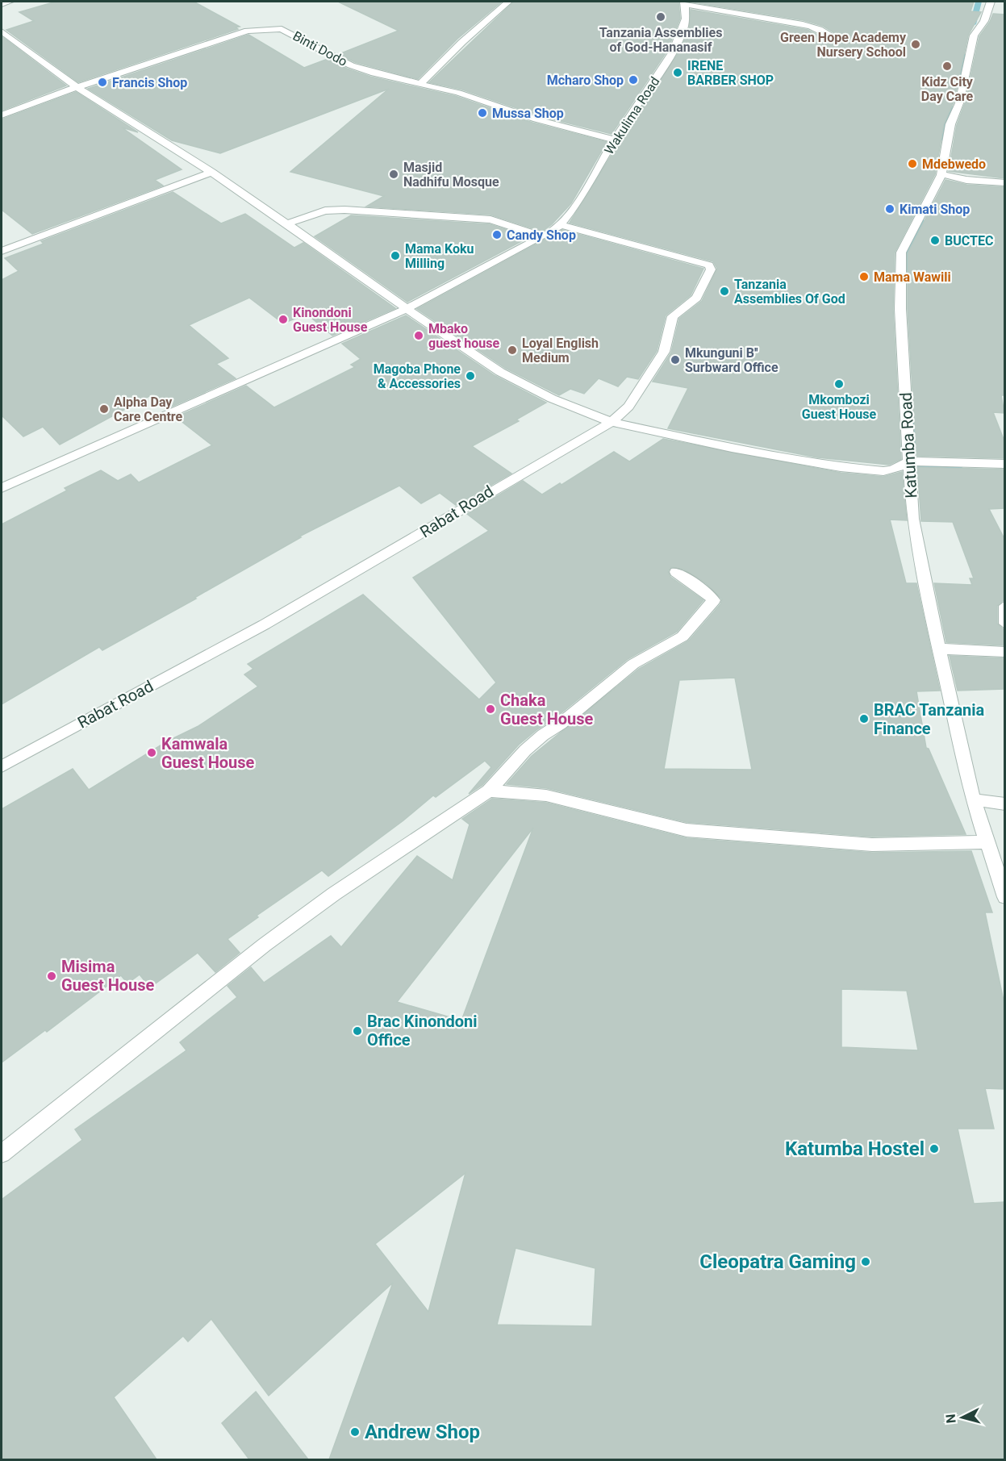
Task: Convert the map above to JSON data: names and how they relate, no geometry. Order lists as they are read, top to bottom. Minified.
{"streets":{"street":["Binti Dodo","Wakulima Road","Katumba Road","Rabat Road"]},"crossings":[["Binti Dodo","Wakulima Road"],["Wakulima Road","Rabat Road"]],"places":["Tanzania Assemblies of God-Hananasif","Green Hope Academy Nursery School","Kidz City Day Care","IRENE BARBER SHOP","Mcharo Shop","Francis Shop","Mussa Shop","Mdebwedo","Masjid Nadhifu Mosque","Kimati Shop","Candy Shop","BUCTEC","Mama Koku Milling","Mama Wawili","Tanzania Assemblies Of God","Kinondoni Guest House","Mbako guest house","Loyal English Medium","Mkunguni B'' Surbward Office","Magoba Phone & Accessories","Mkombozi Guest House","Alpha Day Care Centre","Chaka Guest House","BRAC Tanzania Finance","Kamwala Guest House","Misima Guest House","Brac Kinondoni Office","Katumba Hostel","Cleopatra Gaming","Andrew Shop"],"north":"left"}
